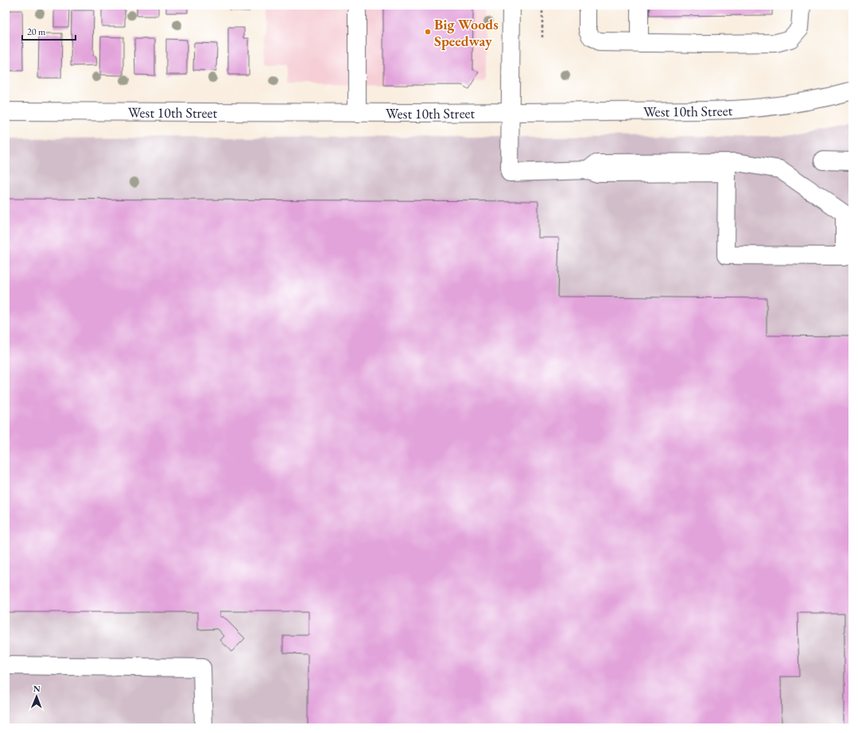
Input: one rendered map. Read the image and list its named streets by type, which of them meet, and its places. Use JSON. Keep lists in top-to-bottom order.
{
  "streets": {
    "main road": ["West 10th Street"]
  },
  "places": ["Big Woods Speedway"],
  "scale_bar": "20 m",
  "north": "top"
}
